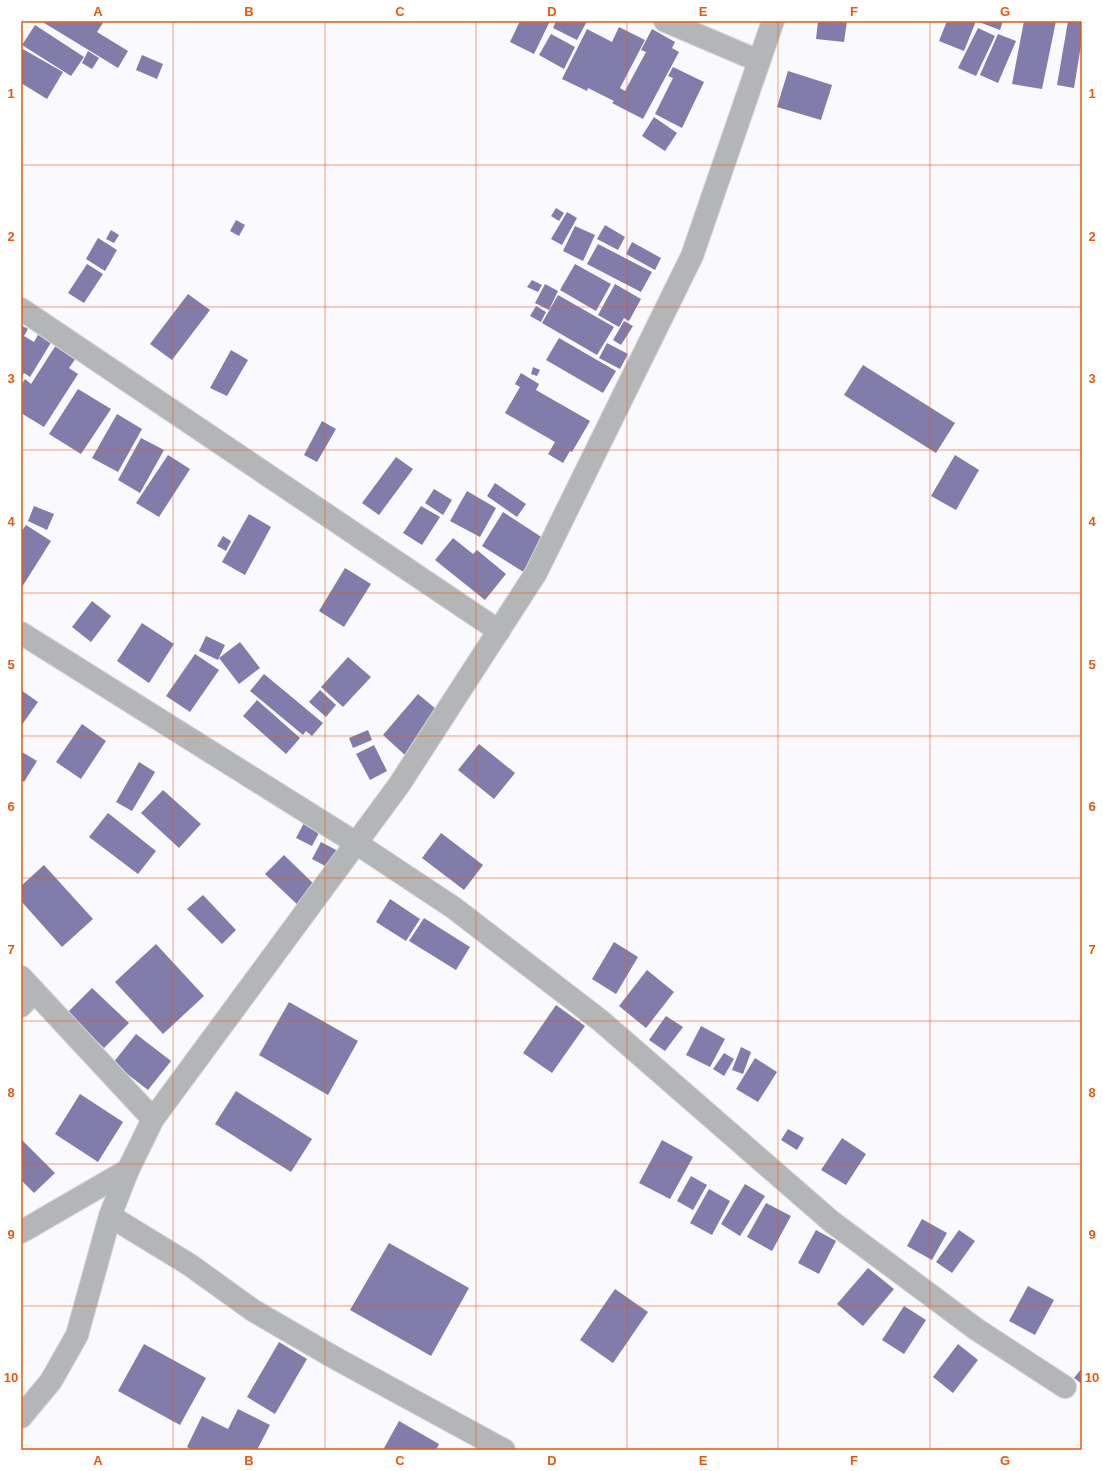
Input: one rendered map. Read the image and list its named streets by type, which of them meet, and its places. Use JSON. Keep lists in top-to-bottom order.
{
  "grid": {
    "columns": [
      "A",
      "B",
      "C",
      "D",
      "E",
      "F",
      "G"
    ],
    "rows": [
      "1",
      "2",
      "3",
      "4",
      "5",
      "6",
      "7",
      "8",
      "9",
      "10"
    ]
  }
}
